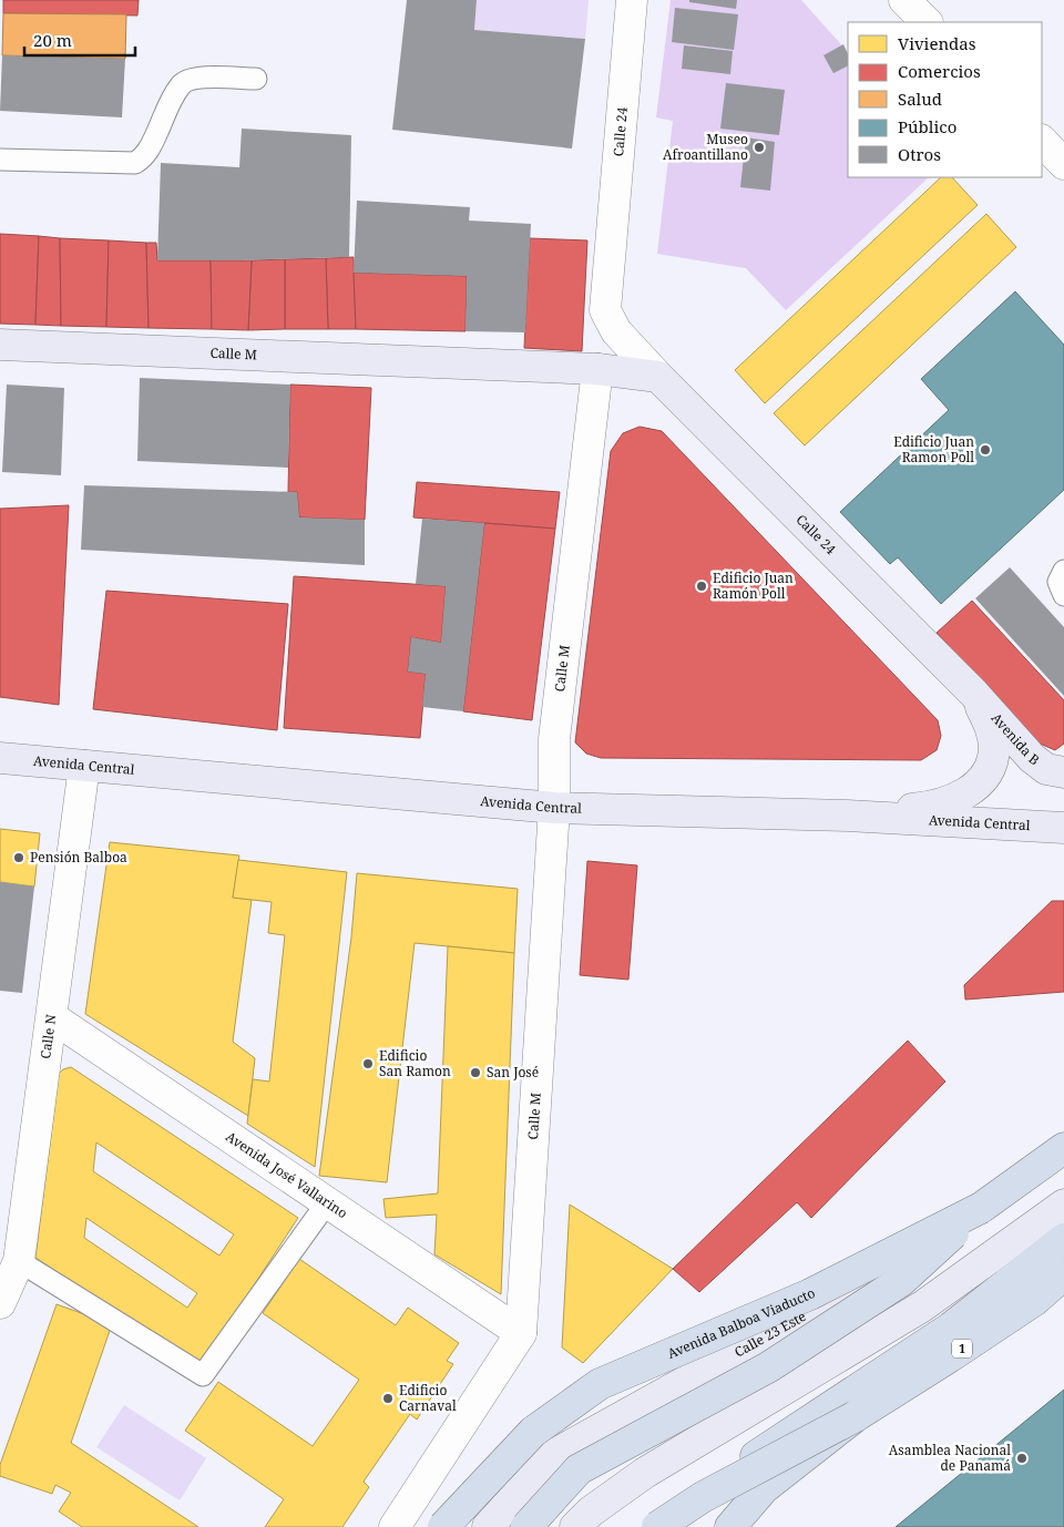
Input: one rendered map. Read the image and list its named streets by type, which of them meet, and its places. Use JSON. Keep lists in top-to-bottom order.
{
  "streets": {
    "highway": ["Avenida Balboa Viaducto", "1"],
    "main road": [
      "Calle 24",
      "Calle M",
      "Avenida B",
      "Avenida Central",
      "Calle 23 Este"
    ],
    "street": ["Calle N", "Avenida José Vallarino"]
  },
  "crossings": [
    ["Calle 24", "Avenida B"],
    ["Calle M", "Avenida Central"],
    ["Calle M", "Avenida José Vallarino"],
    ["Avenida Central", "Calle N"],
    ["Calle N", "Avenida José Vallarino"],
    ["Avenida Balboa Viaducto", "Calle 23 Este"]
  ],
  "places": [
    "Museo Afroantillano",
    "Edificio Juan Ramon Poll",
    "Edificio Juan Ramón Poll",
    "Pensión Balboa",
    "Edificio San Ramon",
    "San José",
    "Edificio Carnaval",
    "Asamblea Nacional de Panamá"
  ],
  "legend": [
    "Viviendas",
    "Comercios",
    "Salud",
    "Público",
    "Otros"
  ],
  "scale_bar": "20 m"
}
